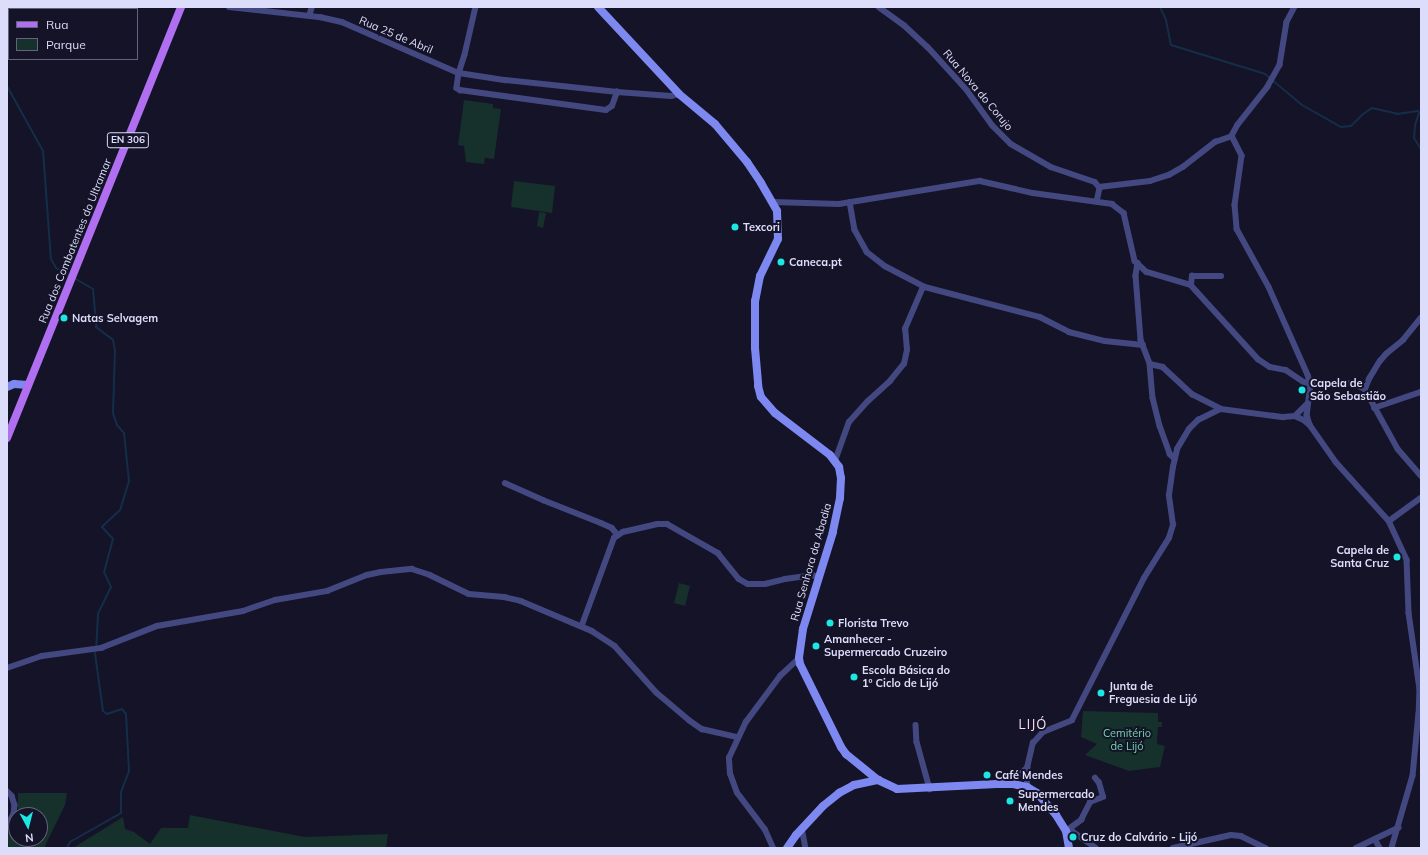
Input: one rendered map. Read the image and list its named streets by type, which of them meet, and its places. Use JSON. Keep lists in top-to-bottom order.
{
  "streets": {
    "main road": ["EN 306", "Rua dos Combatentes do Ultramar", "Rua Senhora da Abadia"],
    "street": ["Rua 25 de Abril", "Rua Nova do Corujo"]
  },
  "districts": ["LIJÓ"],
  "parks": ["Cemitério de Lijó"],
  "places": [
    "Texcori",
    "Caneca.pt",
    "Natas Selvagem",
    "Capela de São Sebastião",
    "Capela de Santa Cruz",
    "Florista Trevo",
    "Amanhecer - Supermercado Cruzeiro",
    "Escola Básica do 1º Ciclo de Lijó",
    "Junta de Freguesia de Lijó",
    "Café Mendes",
    "Supermercado Mendes",
    "Cruz do Calvário - Lijó"
  ],
  "legend": ["Rua", "Parque"],
  "north": "bottom"
}
